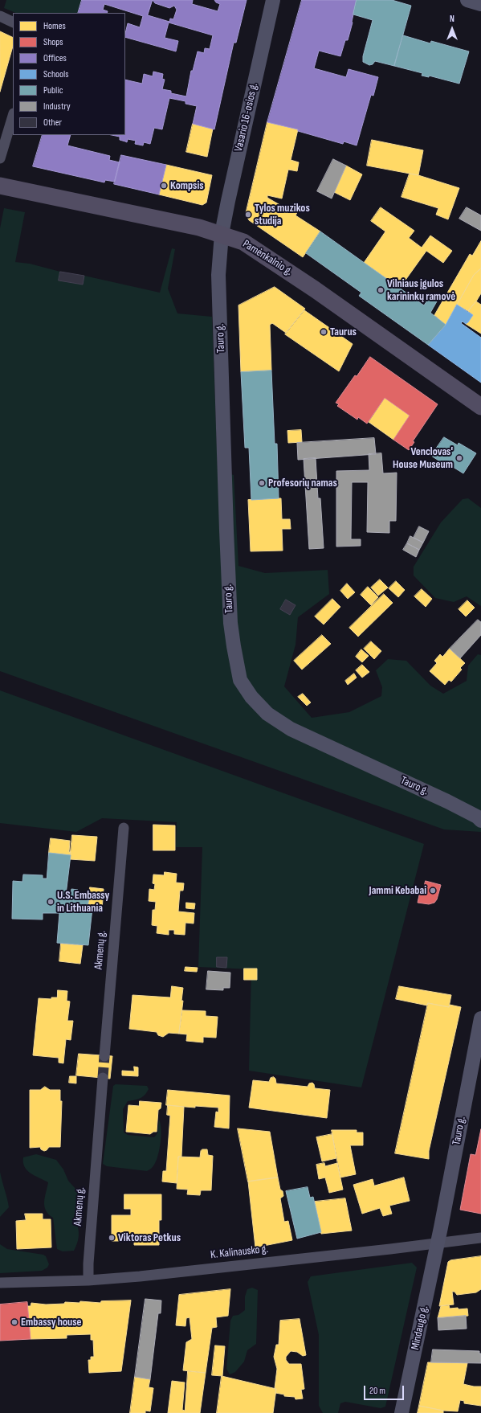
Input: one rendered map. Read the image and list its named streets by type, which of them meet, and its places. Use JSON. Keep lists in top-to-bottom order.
{
  "streets": {
    "main road": [
      "Vasario 16-osios g.",
      "Pamėnkalnio g.",
      "Tauro g.",
      "Mindaugo g."
    ],
    "street": ["Akmenų g.", "K. Kalinausko g."]
  },
  "crossings": [
    ["Vasario 16-osios g.", "Pamėnkalnio g."],
    ["Vasario 16-osios g.", "Tauro g."],
    ["Pamėnkalnio g.", "Tauro g."],
    ["Tauro g.", "K. Kalinausko g."],
    ["Tauro g.", "Mindaugo g."],
    ["Akmenų g.", "K. Kalinausko g."],
    ["K. Kalinausko g.", "Mindaugo g."]
  ],
  "places": [
    "Kompsis",
    "Tylos muzikos studija",
    "Vilniaus įgulos karininkų ramovė",
    "Taurus",
    "Venclovas' House Museum",
    "Profesorių namas",
    "Jammi Kebabai",
    "U.S. Embassy in Lithuania",
    "Viktoras Petkus",
    "Embassy house"
  ],
  "legend": [
    "Homes",
    "Shops",
    "Offices",
    "Schools",
    "Public",
    "Industry",
    "Other"
  ],
  "scale_bar": "20 m",
  "north": "top"
}
